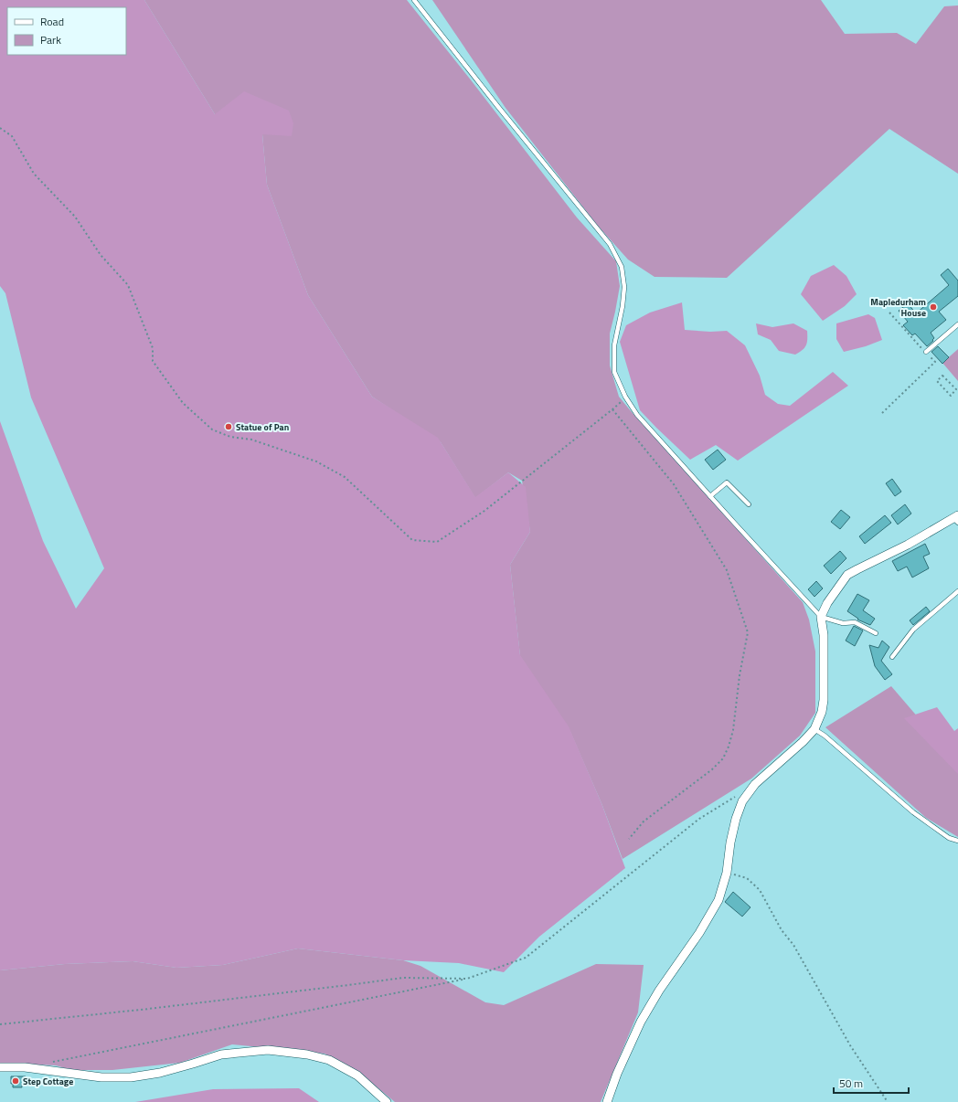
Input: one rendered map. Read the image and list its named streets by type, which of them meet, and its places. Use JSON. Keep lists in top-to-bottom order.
{
  "places": ["Mapledurham House", "Statue of Pan", "Step Cottage"],
  "legend": ["Road", "Park"],
  "scale_bar": "50 m"
}
